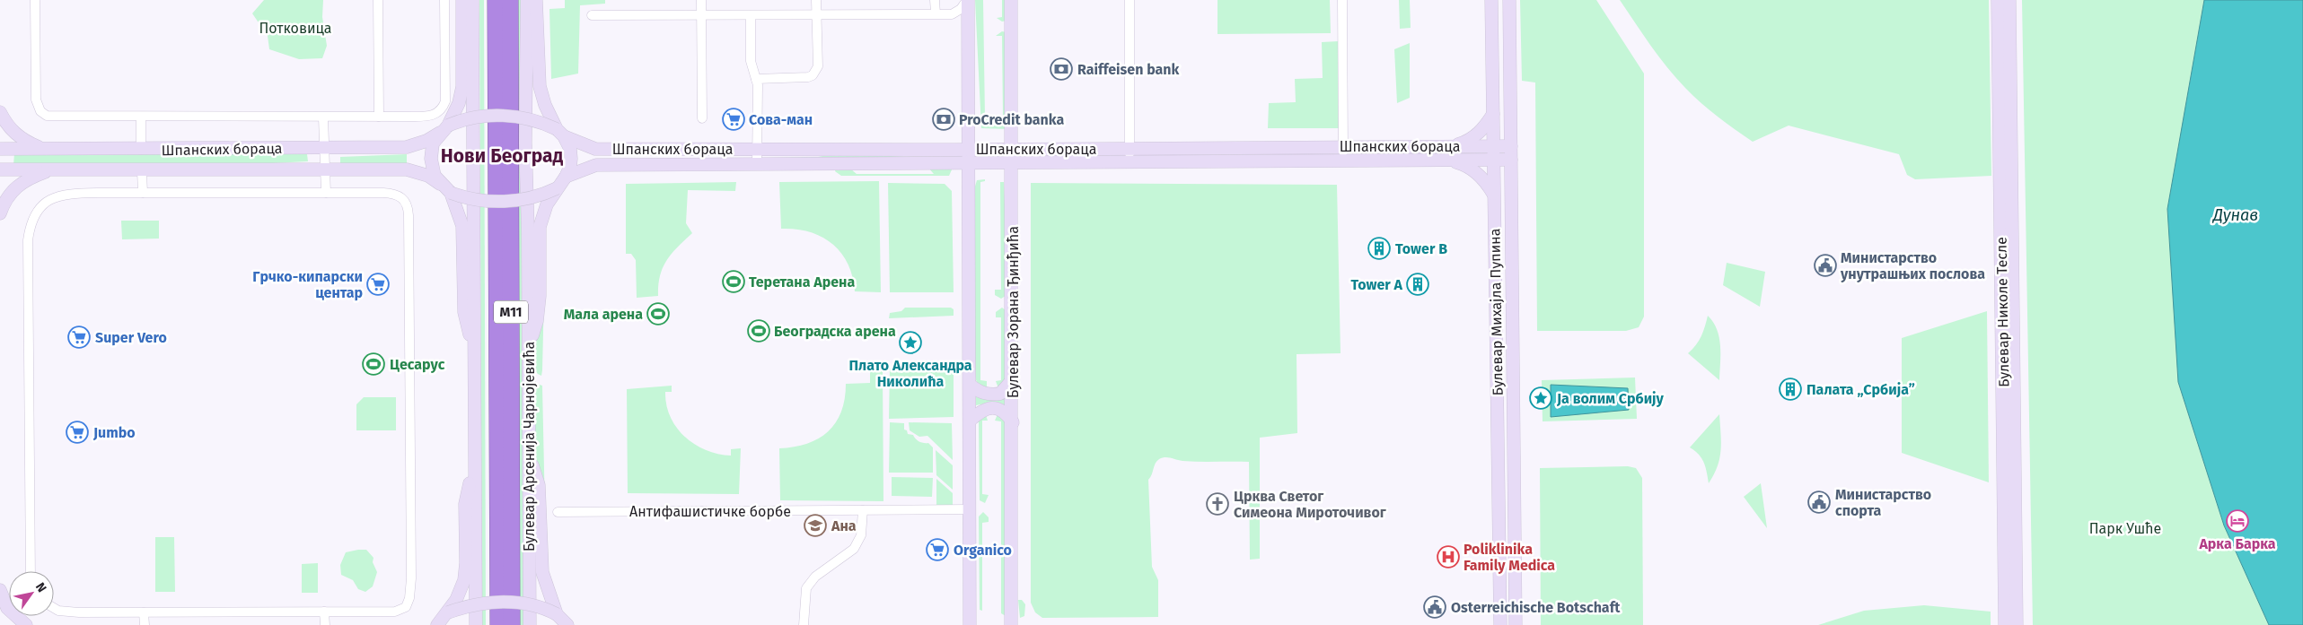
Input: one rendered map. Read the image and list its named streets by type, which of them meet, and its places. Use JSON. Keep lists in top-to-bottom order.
{
  "streets": {
    "highway": ["M11", "Булевар Арсенија Чарнојевића"],
    "street": [
      "Шпанских бораца",
      "Булевар Зорана Ђинђића",
      "Булевар Михајла Пупина",
      "Булевар Николе Тесле",
      "Антифашистичке борбе"
    ]
  },
  "crossings": [
    ["Шпанских бораца", "Булевар Зорана Ђинђића"],
    ["Шпанских бораца", "Булевар Михајла Пупина"]
  ],
  "districts": ["Нови Београд"],
  "water": ["Дунав"],
  "parks": ["Потковица", "Парк Ушће"],
  "places": {
    "bank": ["Raiffeisen bank", "ProCredit banka"],
    "supermarket": [
      "Сова-ман",
      "Грчко-кипарски центар",
      "Super Vero",
      "Jumbo",
      "Organico"
    ],
    "building": ["Tower B", "Tower A", "Палата „Србија”"],
    "public building": ["Министарство унутрашњих послова", "Министарство спорта", "Osterreichische Botschaft"],
    "sports": [
      "Теретана Арена",
      "Мала арена",
      "Београдска арена",
      "Цесарус"
    ],
    "place": ["Плато Александра Николића", "Ја волим Србију"],
    "church": ["Црква Светог Симеона Мироточивог"],
    "hotel": ["Арка Барка"],
    "school or university": ["Ана"],
    "hospital": ["Poliklinika Family Medica"]
  },
  "north": "top right"
}
